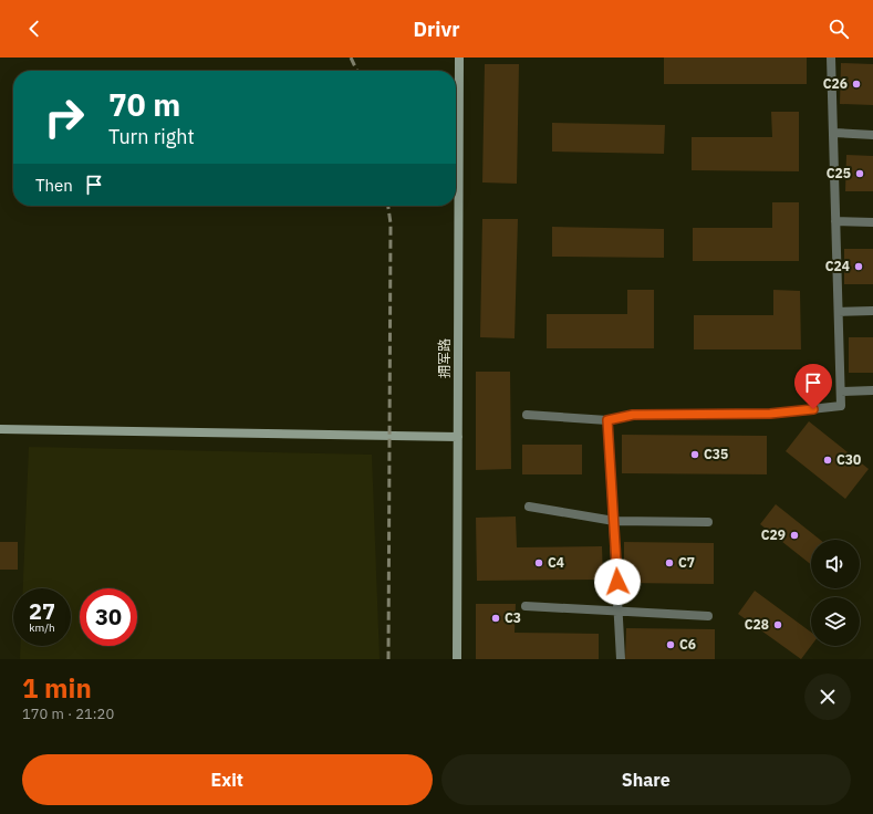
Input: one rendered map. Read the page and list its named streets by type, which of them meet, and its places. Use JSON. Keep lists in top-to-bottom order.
{
  "streets": {
    "main road": ["拥军路"]
  },
  "places": [
    "C26",
    "C25",
    "C24",
    "C35",
    "C30",
    "C29",
    "C4",
    "C7",
    "C3",
    "C28",
    "C6"
  ],
  "page": {
    "header": "Drivr",
    "turn": ["70 m", "Turn right"],
    "then": "Then",
    "speed": "27 km/h",
    "limit": "30",
    "heading": ["1 min", "170 m · 21:20"],
    "buttons": ["Exit", "Share"]
  }
}
